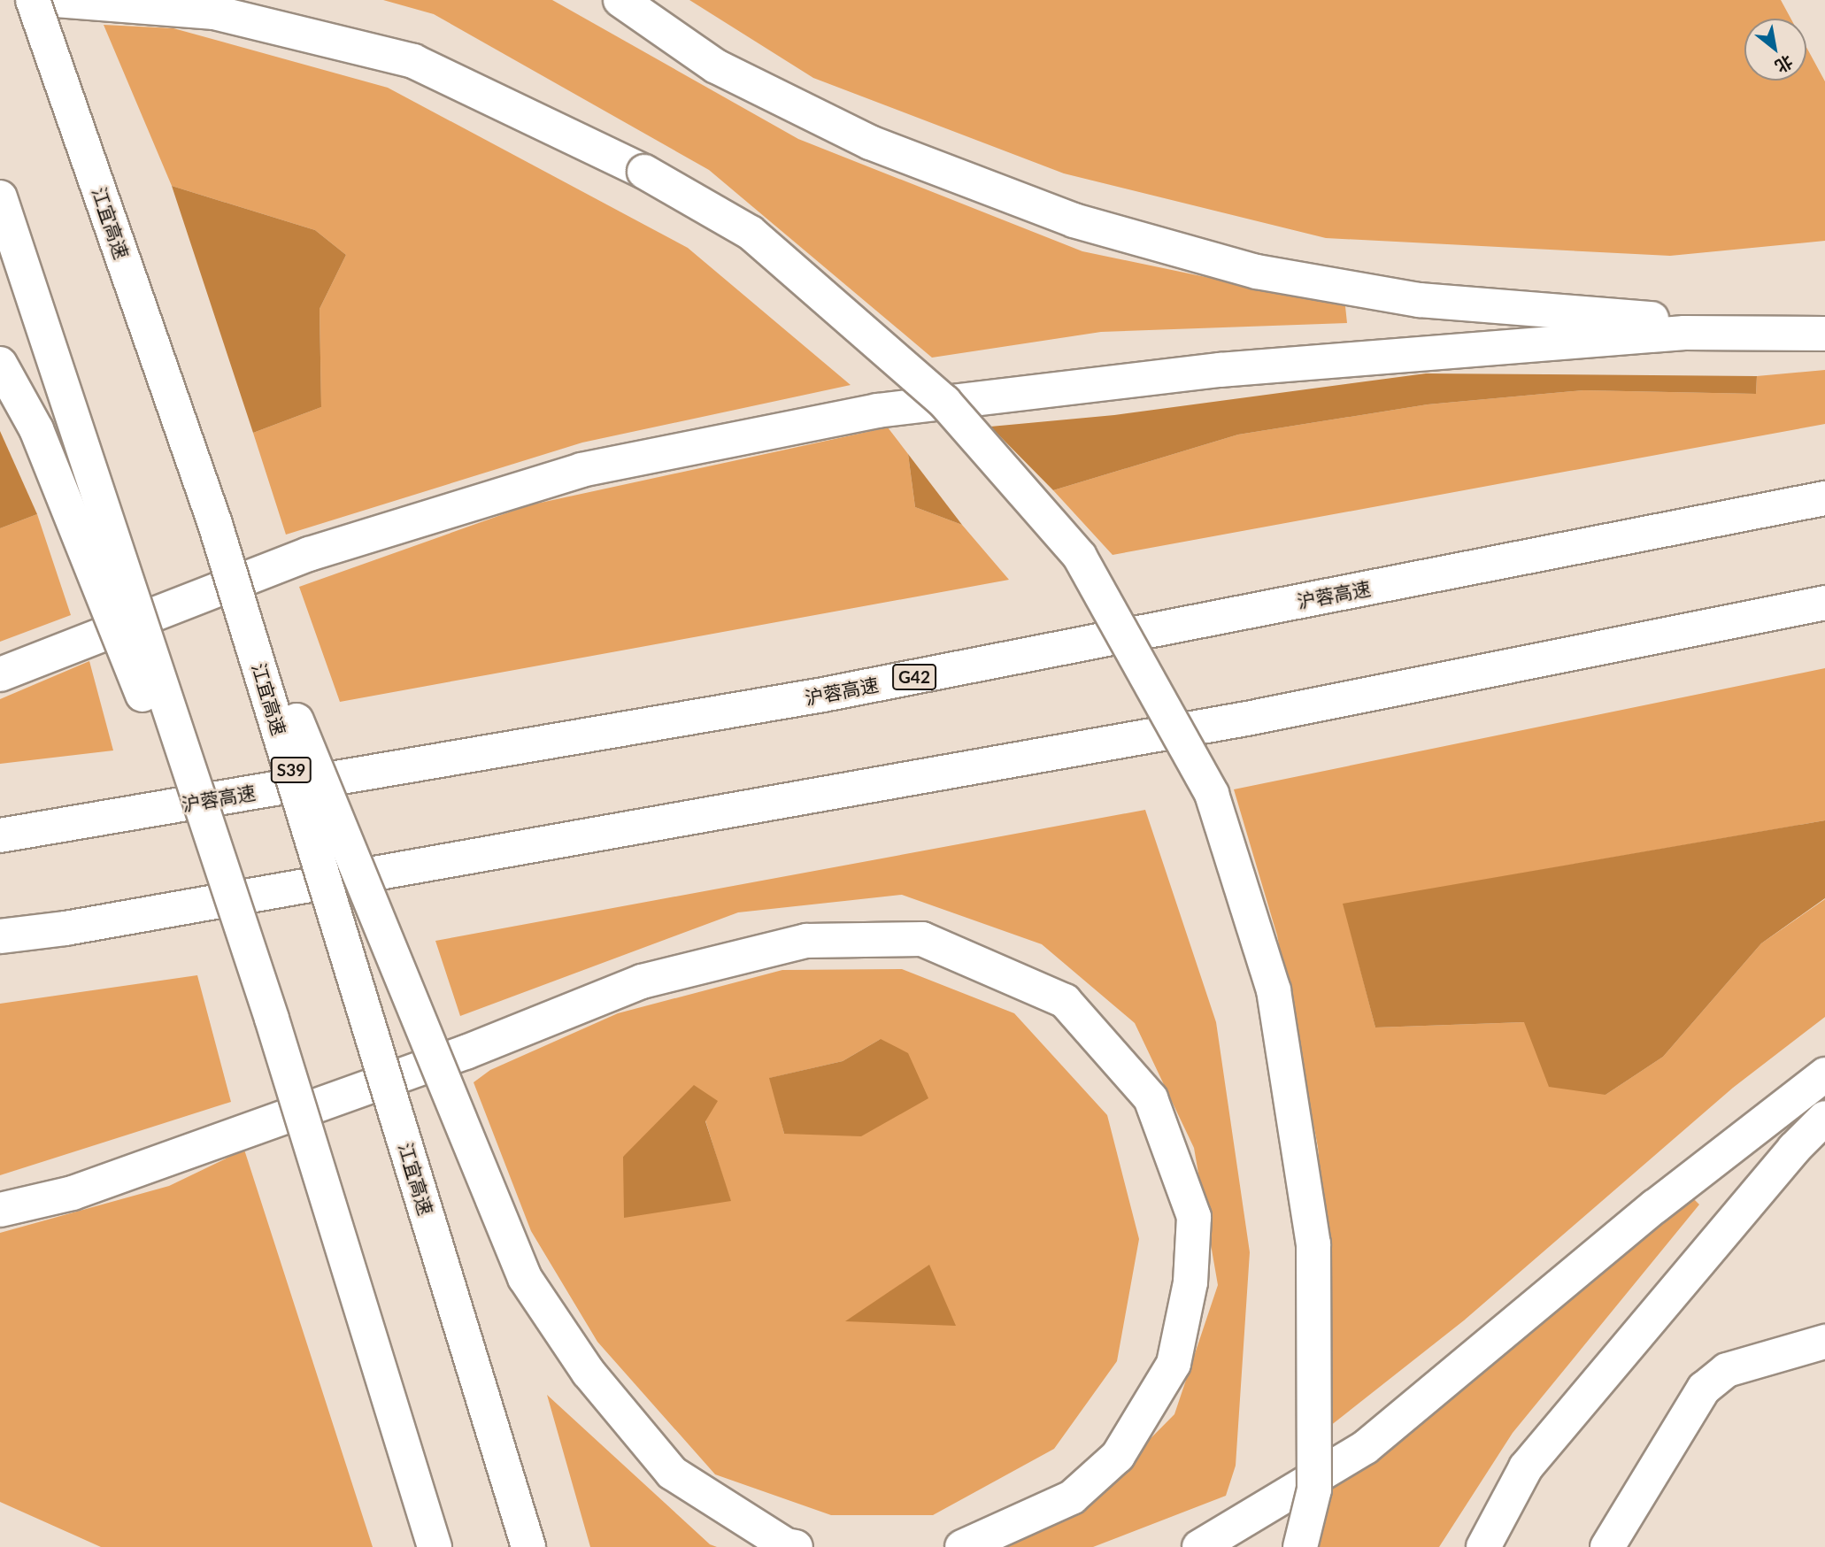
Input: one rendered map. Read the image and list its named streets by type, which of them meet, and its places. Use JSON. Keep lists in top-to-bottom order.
{
  "streets": {
    "main road": [
      "江宜高速",
      "沪蓉高速",
      "G42",
      "S39"
    ]
  },
  "north": "bottom right"
}
